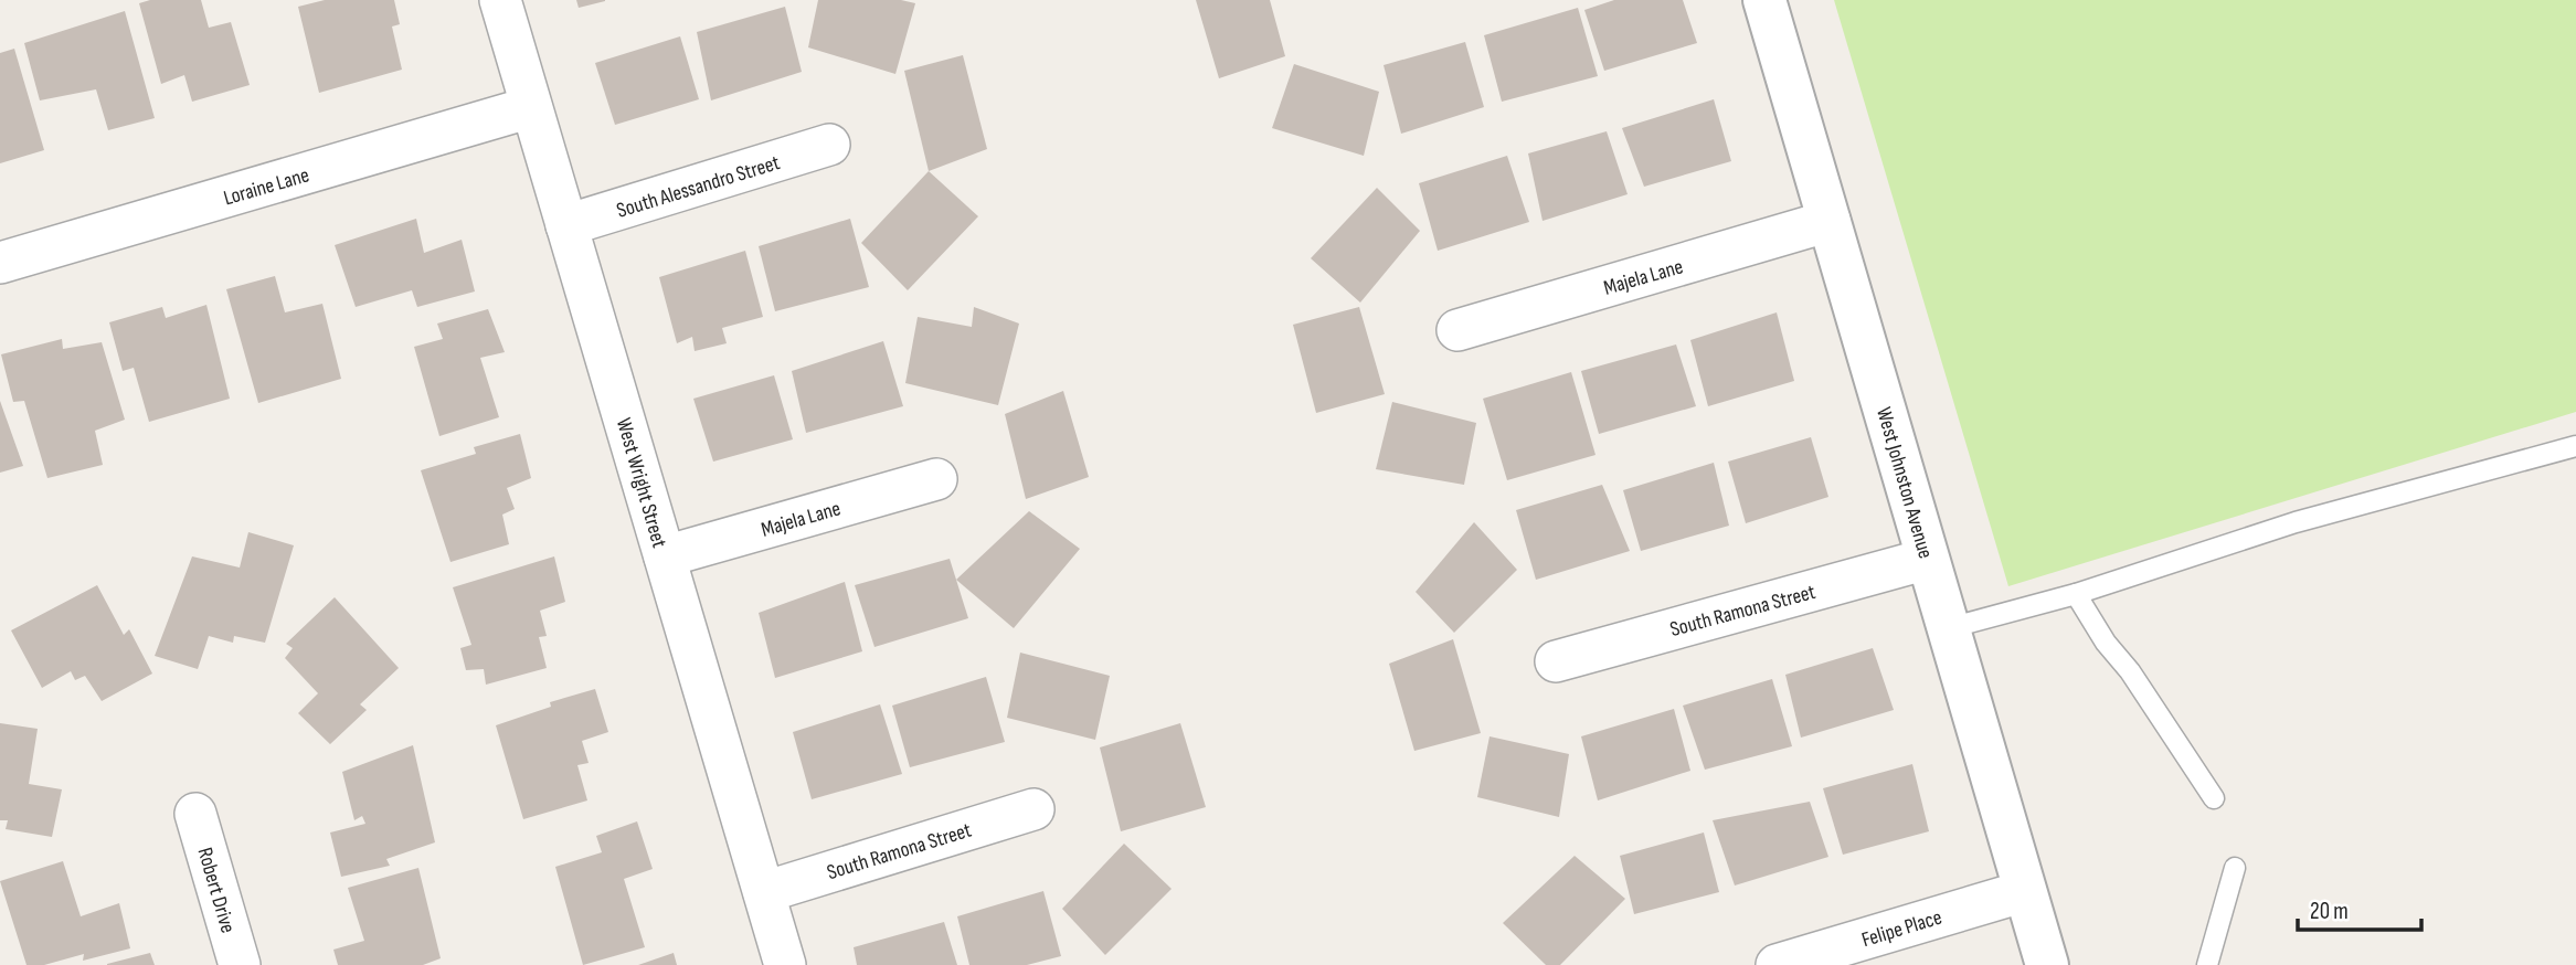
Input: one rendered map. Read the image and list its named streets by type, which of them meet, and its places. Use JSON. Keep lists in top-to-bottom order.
{
  "streets": {
    "street": [
      "Loraine Lane",
      "South Alessandro Street",
      "Majela Lane",
      "West Wright Street",
      "West Johnston Avenue",
      "South Ramona Street",
      "Robert Drive",
      "Felipe Place"
    ]
  },
  "crossings": [
    ["Loraine Lane", "West Wright Street"],
    ["South Alessandro Street", "West Wright Street"],
    ["Majela Lane", "West Wright Street"],
    ["Majela Lane", "West Johnston Avenue"],
    ["West Wright Street", "South Ramona Street"],
    ["West Johnston Avenue", "South Ramona Street"],
    ["West Johnston Avenue", "Felipe Place"]
  ],
  "scale_bar": "20 m"
}
